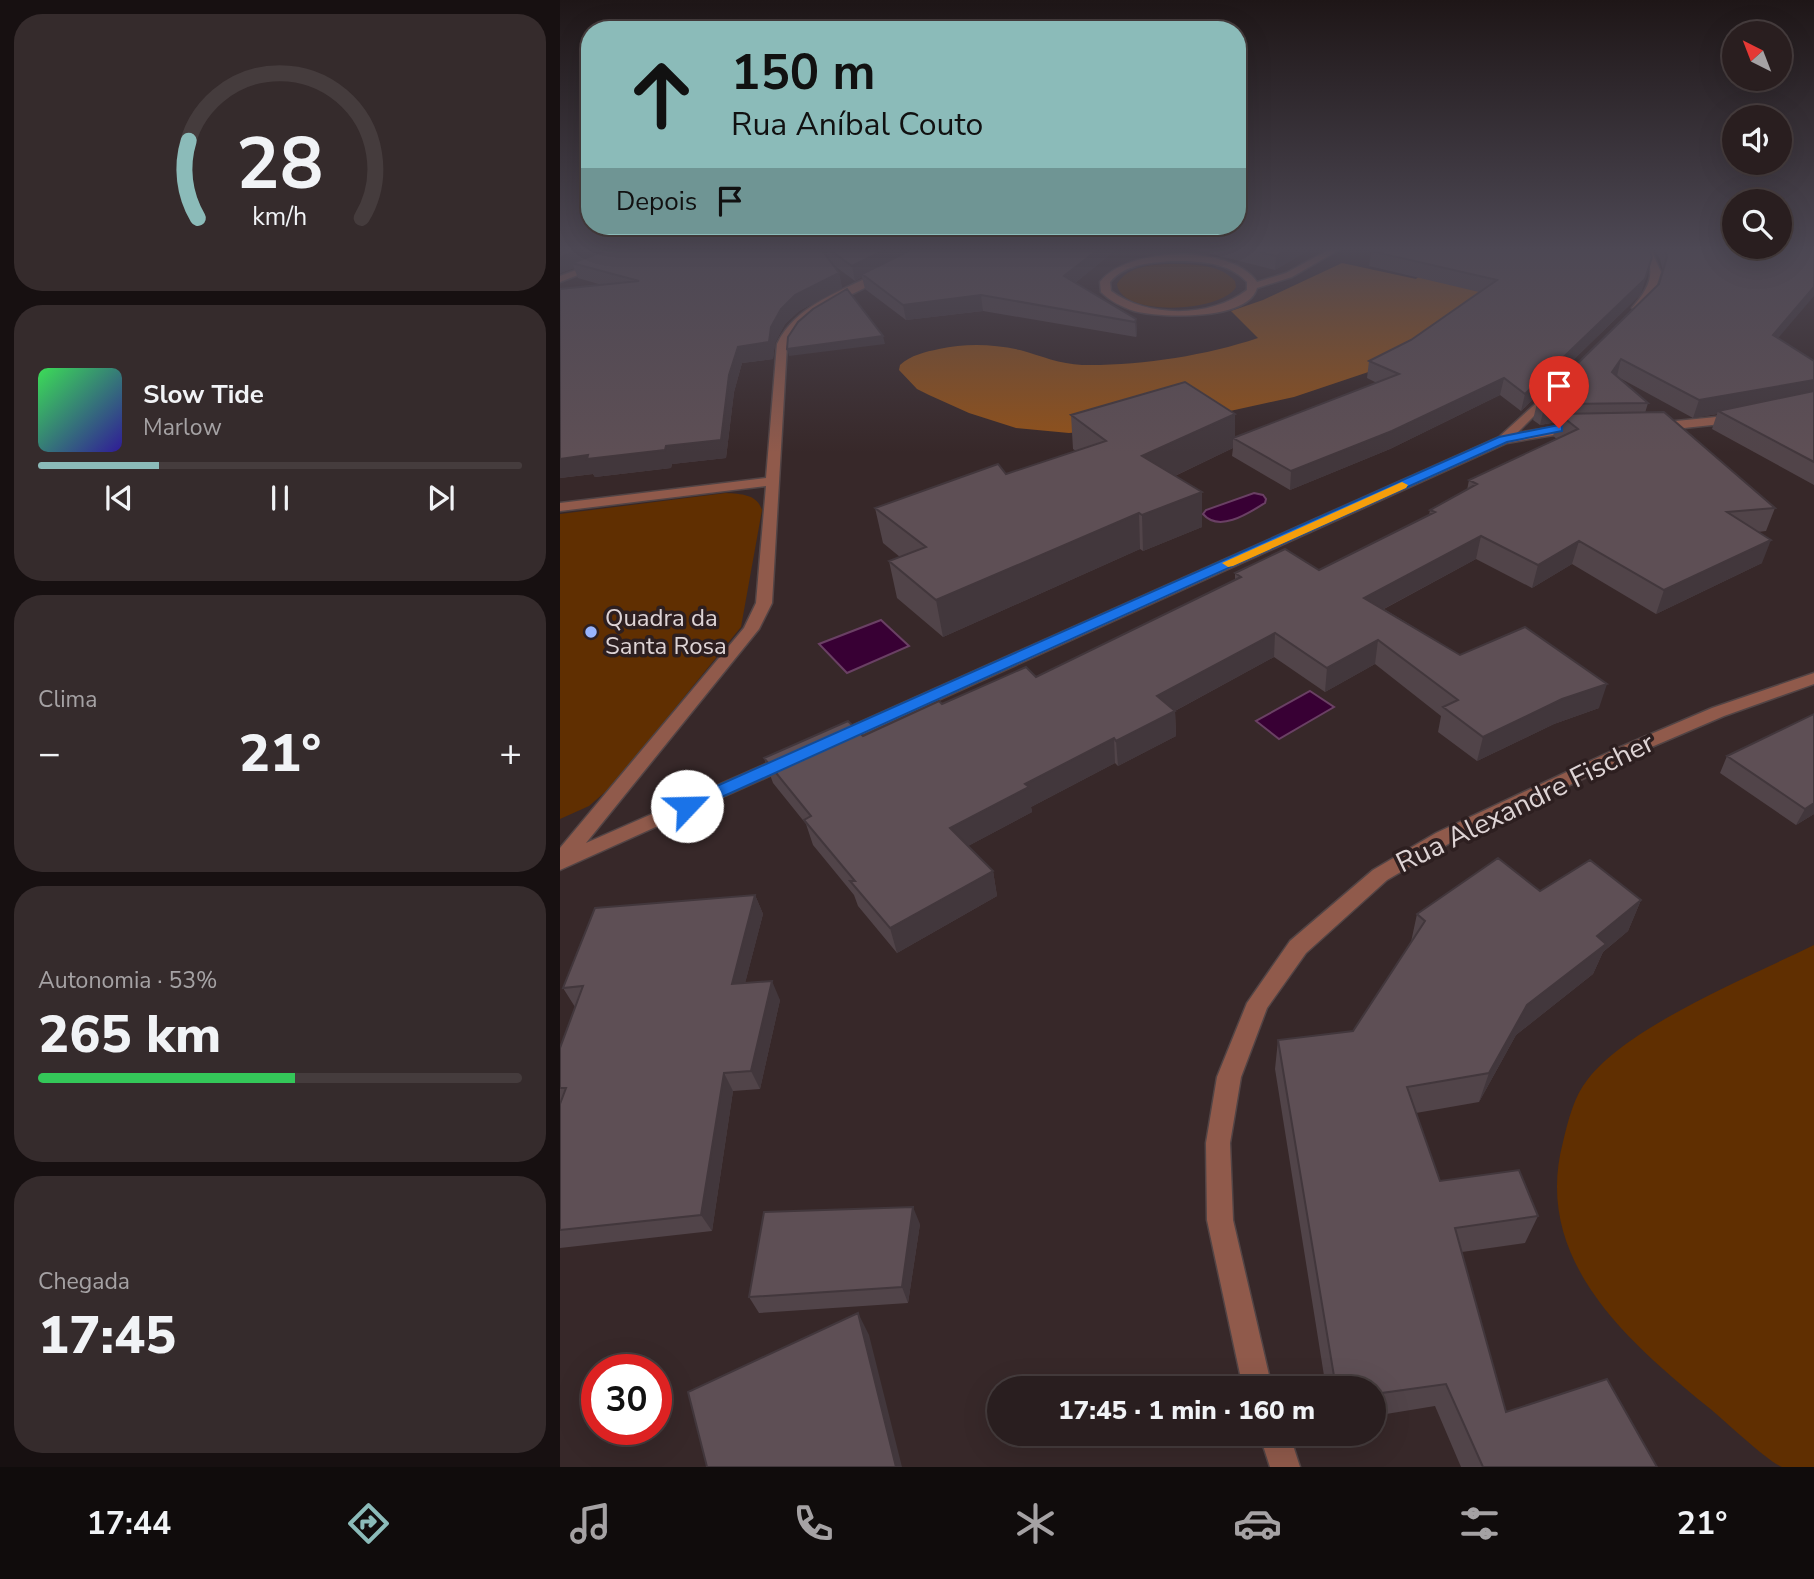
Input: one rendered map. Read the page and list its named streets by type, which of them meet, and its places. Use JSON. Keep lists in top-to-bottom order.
{
  "streets": {
    "street": ["Rua Alexandre Fischer"]
  },
  "places": ["Quadra da Santa Rosa"],
  "north": "top left",
  "page": {
    "turn": ["150 m", "Rua Aníbal Couto"],
    "then": "Depois",
    "song": ["Slow Tide", "Marlow"],
    "tile": [
      "Clima",
      ["Autonomia · 53%", "265 km"],
      ["Chegada", "17:45"]
    ],
    "heat": ["−", "21°", "+"],
    "limit": "30",
    "trip": "17:45 · 1 min · 160 m",
    "tabs": ["17:44", "21°"],
    "gauge": ["28", "km/h"]
  }
}
